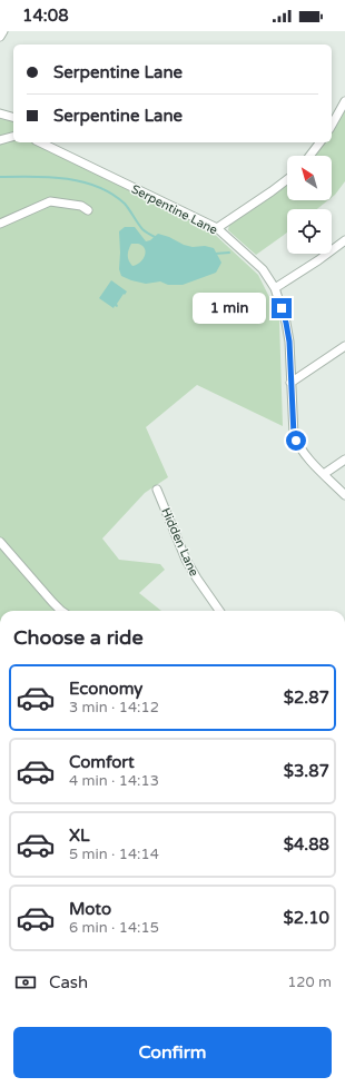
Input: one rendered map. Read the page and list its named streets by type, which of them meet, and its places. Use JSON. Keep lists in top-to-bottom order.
{
  "streets": {
    "street": ["Serpentine Lane", "Hidden Lane"]
  },
  "north": "top left",
  "page": {
    "status": "14:08",
    "banner": ["Serpentine Lane", "Serpentine Lane"],
    "bubble": "1 min",
    "heading": "Choose a ride",
    "list": [
      {
        "name": "Economy",
        "note": "3 min · 14:12",
        "value": "$2.87"
      },
      {
        "name": "Comfort",
        "note": "4 min · 14:13",
        "value": "$3.87"
      },
      {
        "name": "XL",
        "note": "5 min · 14:14",
        "value": "$4.88"
      },
      {
        "name": "Moto",
        "note": "6 min · 14:15",
        "value": "$2.10"
      }
    ],
    "pay": ["Cash", "120 m"],
    "buttons": "Confirm"
  }
}
